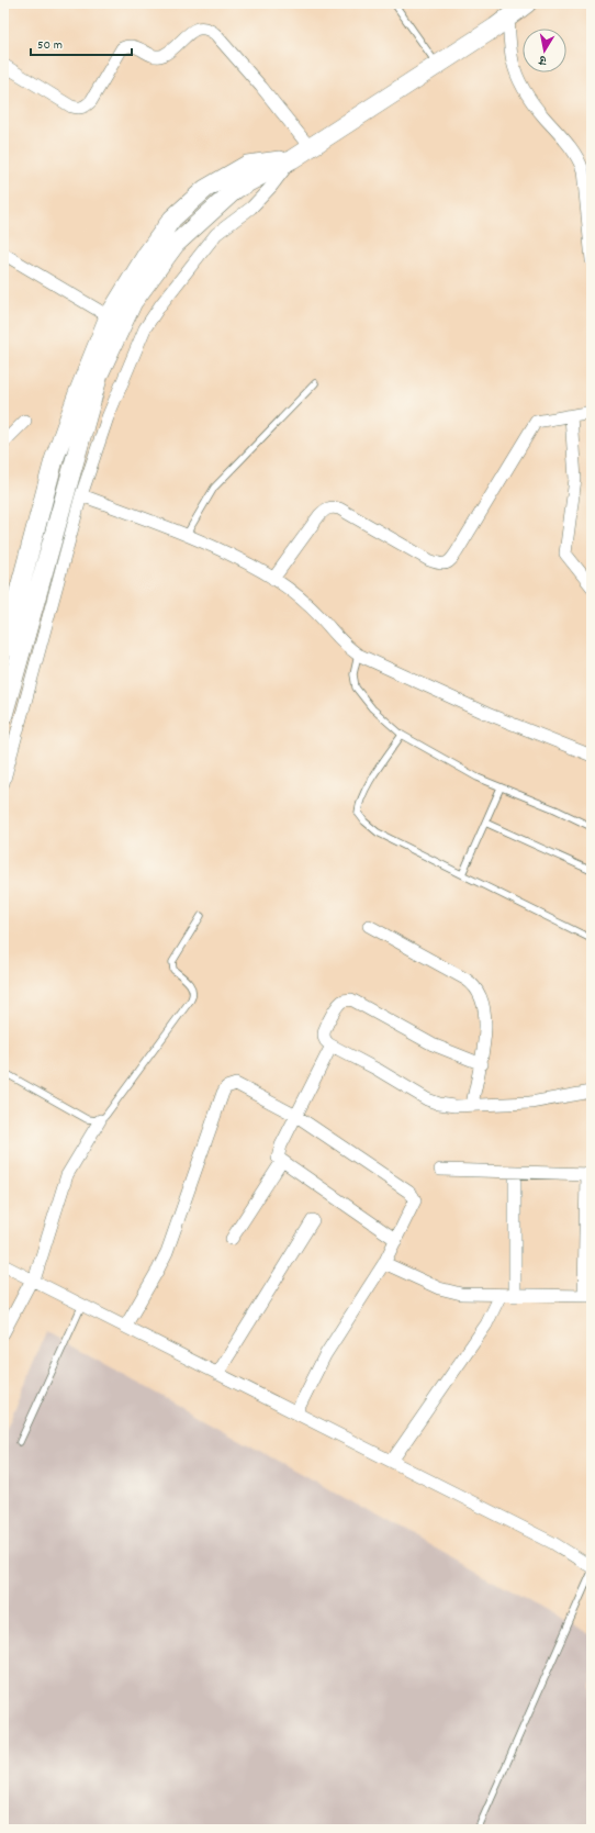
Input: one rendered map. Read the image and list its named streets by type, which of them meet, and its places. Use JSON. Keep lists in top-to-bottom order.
{
  "scale_bar": "50 m",
  "north": "bottom"
}
